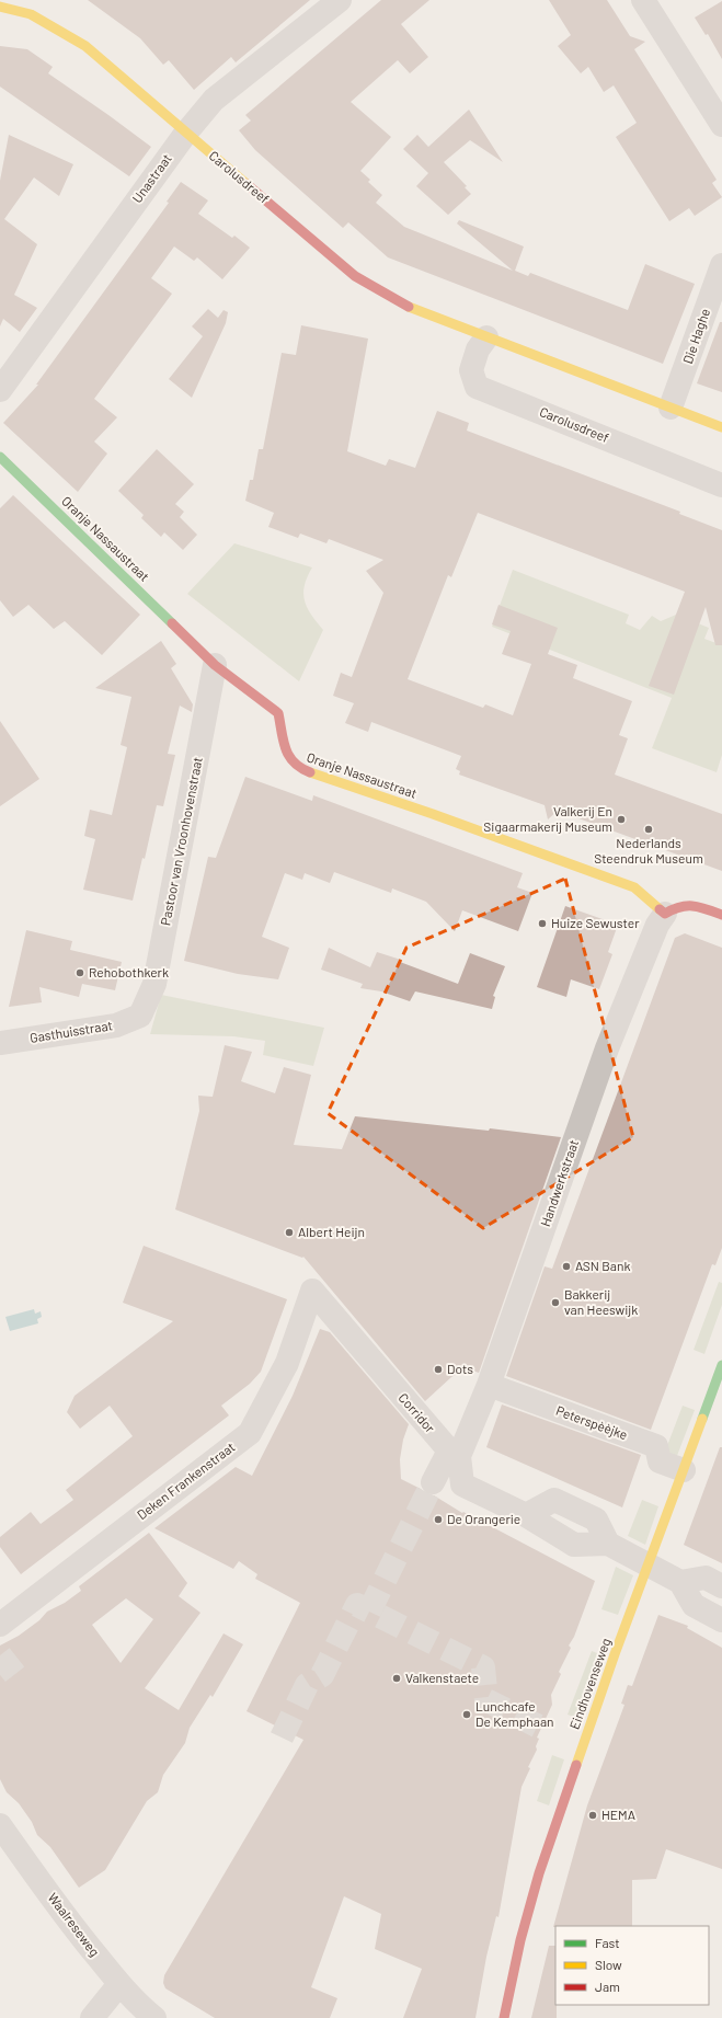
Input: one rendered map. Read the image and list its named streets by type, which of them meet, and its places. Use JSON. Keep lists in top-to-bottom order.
{
  "streets": {
    "street": [
      "Carolusdreef",
      "Unastraat",
      "Die Haghe",
      "Oranje Nassaustraat",
      "Pastoor van Vroonhovenstraat",
      "Gasthuisstraat",
      "Handwerkstraat",
      "Corridor",
      "Peterspèèjke",
      "Deken Frankenstraat",
      "Eindhovenseweg",
      "Waalreseweg"
    ]
  },
  "crossings": [
    ["Carolusdreef", "Unastraat"],
    ["Carolusdreef", "Die Haghe"],
    ["Oranje Nassaustraat", "Pastoor van Vroonhovenstraat"],
    ["Oranje Nassaustraat", "Handwerkstraat"],
    ["Pastoor van Vroonhovenstraat", "Gasthuisstraat"],
    ["Handwerkstraat", "Corridor"],
    ["Handwerkstraat", "Peterspèèjke"],
    ["Corridor", "Deken Frankenstraat"],
    ["Peterspèèjke", "Eindhovenseweg"]
  ],
  "places": [
    "Valkerij En Sigaarmakerij Museum",
    "Nederlands Steendruk Museum",
    "Huize Sewuster",
    "Rehobothkerk",
    "Albert Heijn",
    "ASN Bank",
    "Bakkerij van Heeswijk",
    "Dots",
    "De Orangerie",
    "Valkenstaete",
    "Lunchcafe De Kemphaan",
    "HEMA"
  ],
  "legend": ["Fast", "Slow", "Jam"]
}
